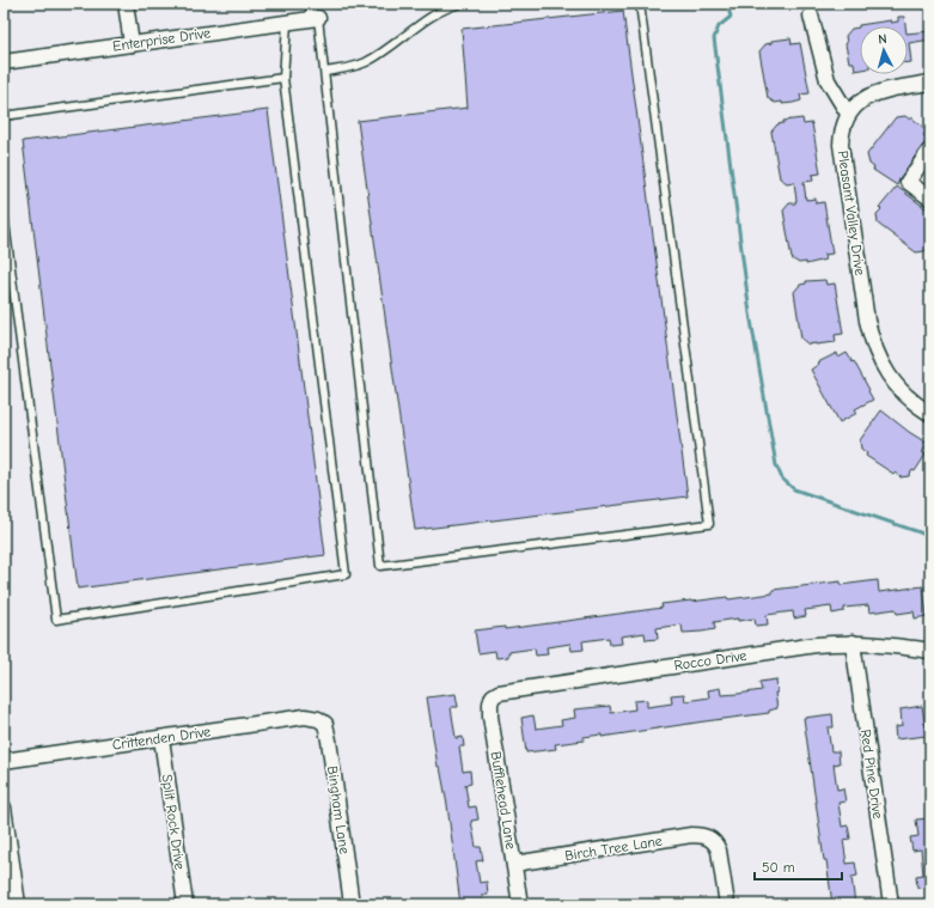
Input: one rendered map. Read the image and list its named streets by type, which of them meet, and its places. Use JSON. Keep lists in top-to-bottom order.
{
  "streets": {
    "street": [
      "Enterprise Drive",
      "Pleasant Valley Drive",
      "Rocco Drive",
      "Crittenden Drive",
      "Red Pine Drive",
      "Bufflehead Lane",
      "Bingham Lane",
      "Split Rock Drive",
      "Birch Tree Lane"
    ]
  },
  "crossings": [
    ["Rocco Drive", "Red Pine Drive"],
    ["Rocco Drive", "Bufflehead Lane"],
    ["Crittenden Drive", "Bingham Lane"],
    ["Crittenden Drive", "Split Rock Drive"],
    ["Bufflehead Lane", "Birch Tree Lane"]
  ],
  "scale_bar": "50 m",
  "north": "top"
}
